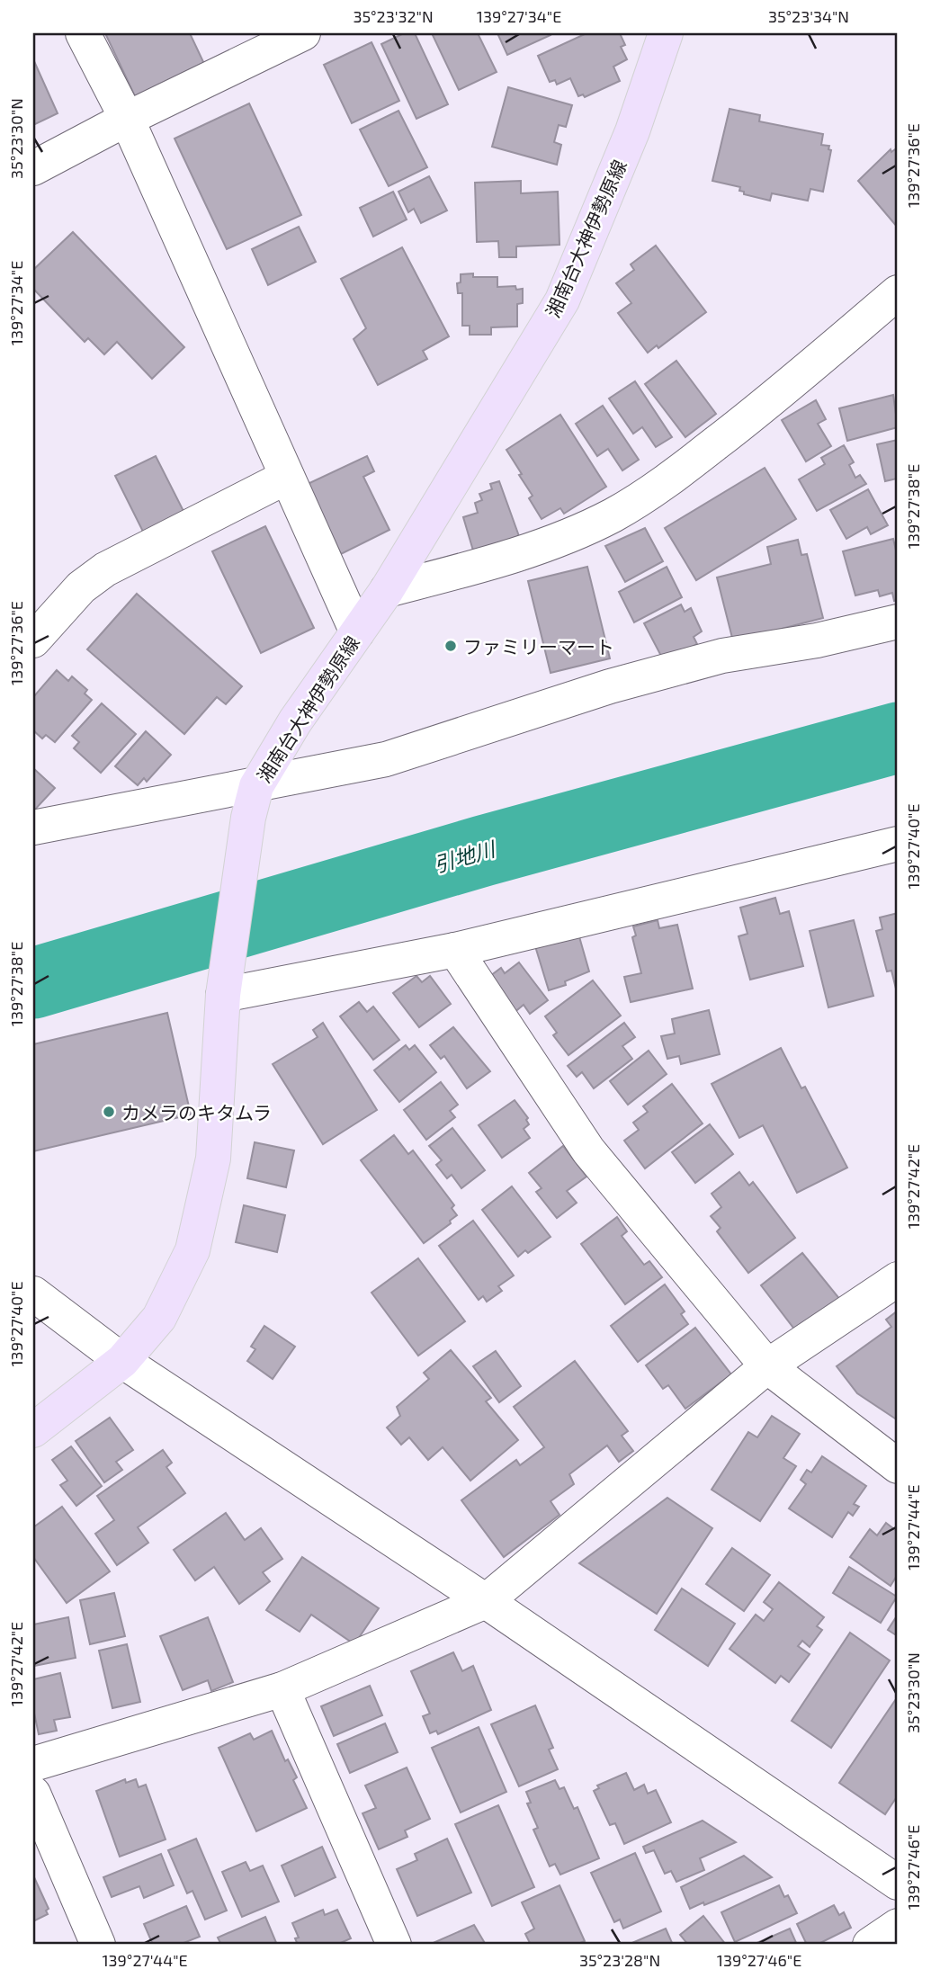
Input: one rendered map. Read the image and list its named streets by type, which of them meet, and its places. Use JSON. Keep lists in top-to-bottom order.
{
  "streets": {
    "main road": ["湘南台大神伊勢原線"]
  },
  "water": ["引地川"],
  "places": ["ファミリーマート", "カメラのキタムラ"],
  "coordinates": [
    "35°23'32\"N",
    "139°27'34\"E",
    "35°23'34\"N",
    "35°23'30\"N",
    "139°27'36\"E",
    "139°27'38\"E",
    "139°27'40\"E",
    "139°27'42\"E",
    "139°27'44\"E",
    "139°27'46\"E",
    "35°23'28\"N"
  ]
}
